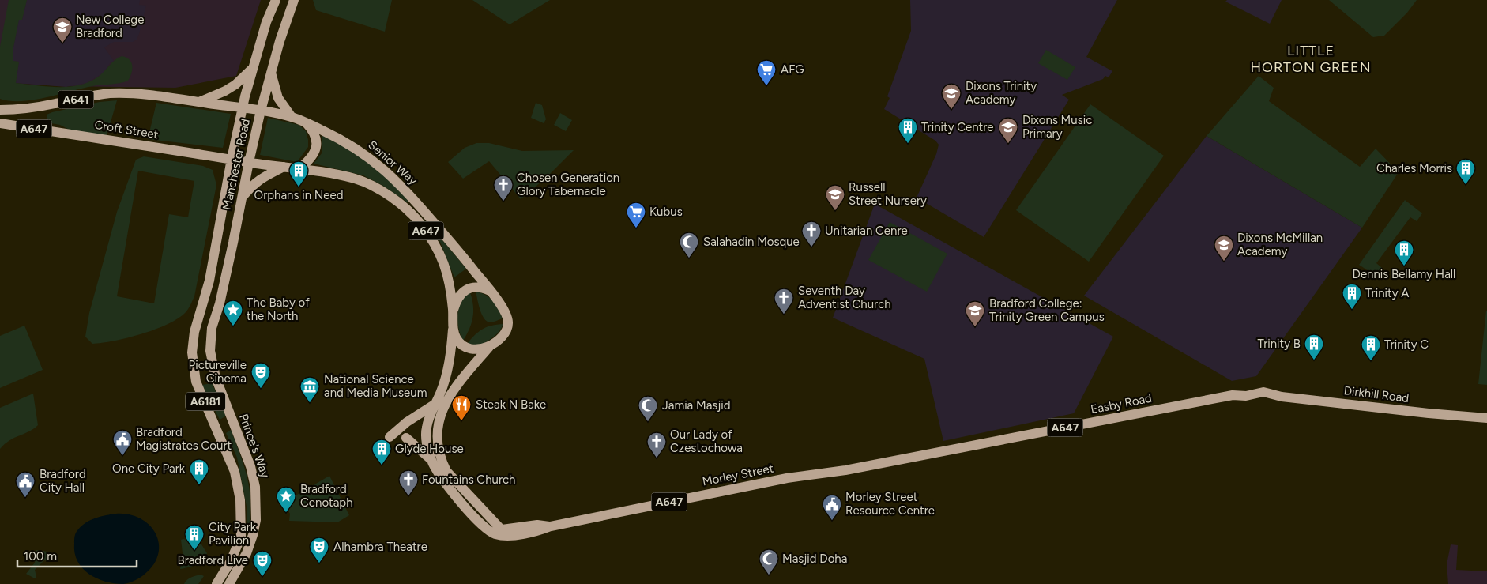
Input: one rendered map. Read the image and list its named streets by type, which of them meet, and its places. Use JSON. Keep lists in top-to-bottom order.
{
  "streets": {
    "main road": [
      "A641",
      "A647",
      "Croft Street",
      "Senior Way",
      "Manchester Road",
      "Dirkhill Road",
      "A6181",
      "Easby Road",
      "Prince's Way",
      "Morley Street"
    ]
  },
  "crossings": [
    ["A641", "Senior Way"],
    ["A641", "Manchester Road"],
    ["A647", "Croft Street"],
    ["A647", "Senior Way"],
    ["A647", "Manchester Road"],
    ["A647", "Morley Street"],
    ["Croft Street", "Manchester Road"],
    ["Senior Way", "Manchester Road"],
    ["Manchester Road", "A6181"],
    ["Manchester Road", "Prince's Way"],
    ["Dirkhill Road", "Easby Road"],
    ["Easby Road", "Morley Street"]
  ],
  "districts": ["LITTLE HORTON GREEN"],
  "places": {
    "school or university": [
      "New College Bradford",
      "Dixons Trinity Academy",
      "Dixons Music Primary",
      "Russell Street Nursery",
      "Dixons McMillan Academy",
      "Bradford College: Trinity Green Campus"
    ],
    "supermarket": ["AFG", "Kubus"],
    "building": [
      "Trinity Centre",
      "Charles Morris",
      "Orphans in Need",
      "Dennis Bellamy Hall",
      "Trinity A",
      "Trinity B",
      "Trinity C",
      "Glyde House",
      "One City Park",
      "City Park Pavilion"
    ],
    "church": [
      "Chosen Generation Glory Tabernacle",
      "Unitarian Cenre",
      "Seventh Day Adventist Church",
      "Our Lady of Czestochowa",
      "Fountains Church"
    ],
    "mosque": ["Salahadin Mosque", "Jamia Masjid", "Masjid Doha"],
    "place": ["The Baby of the North", "Bradford Cenotaph"],
    "theatre": ["Pictureville Cinema", "Alhambra Theatre", "Bradford Live"],
    "museum": ["National Science and Media Museum"],
    "restaurant": ["Steak N Bake"],
    "public building": ["Bradford Magistrates Court", "Bradford City Hall", "Morley Street Resource Centre"]
  },
  "scale_bar": "100 m"
}
